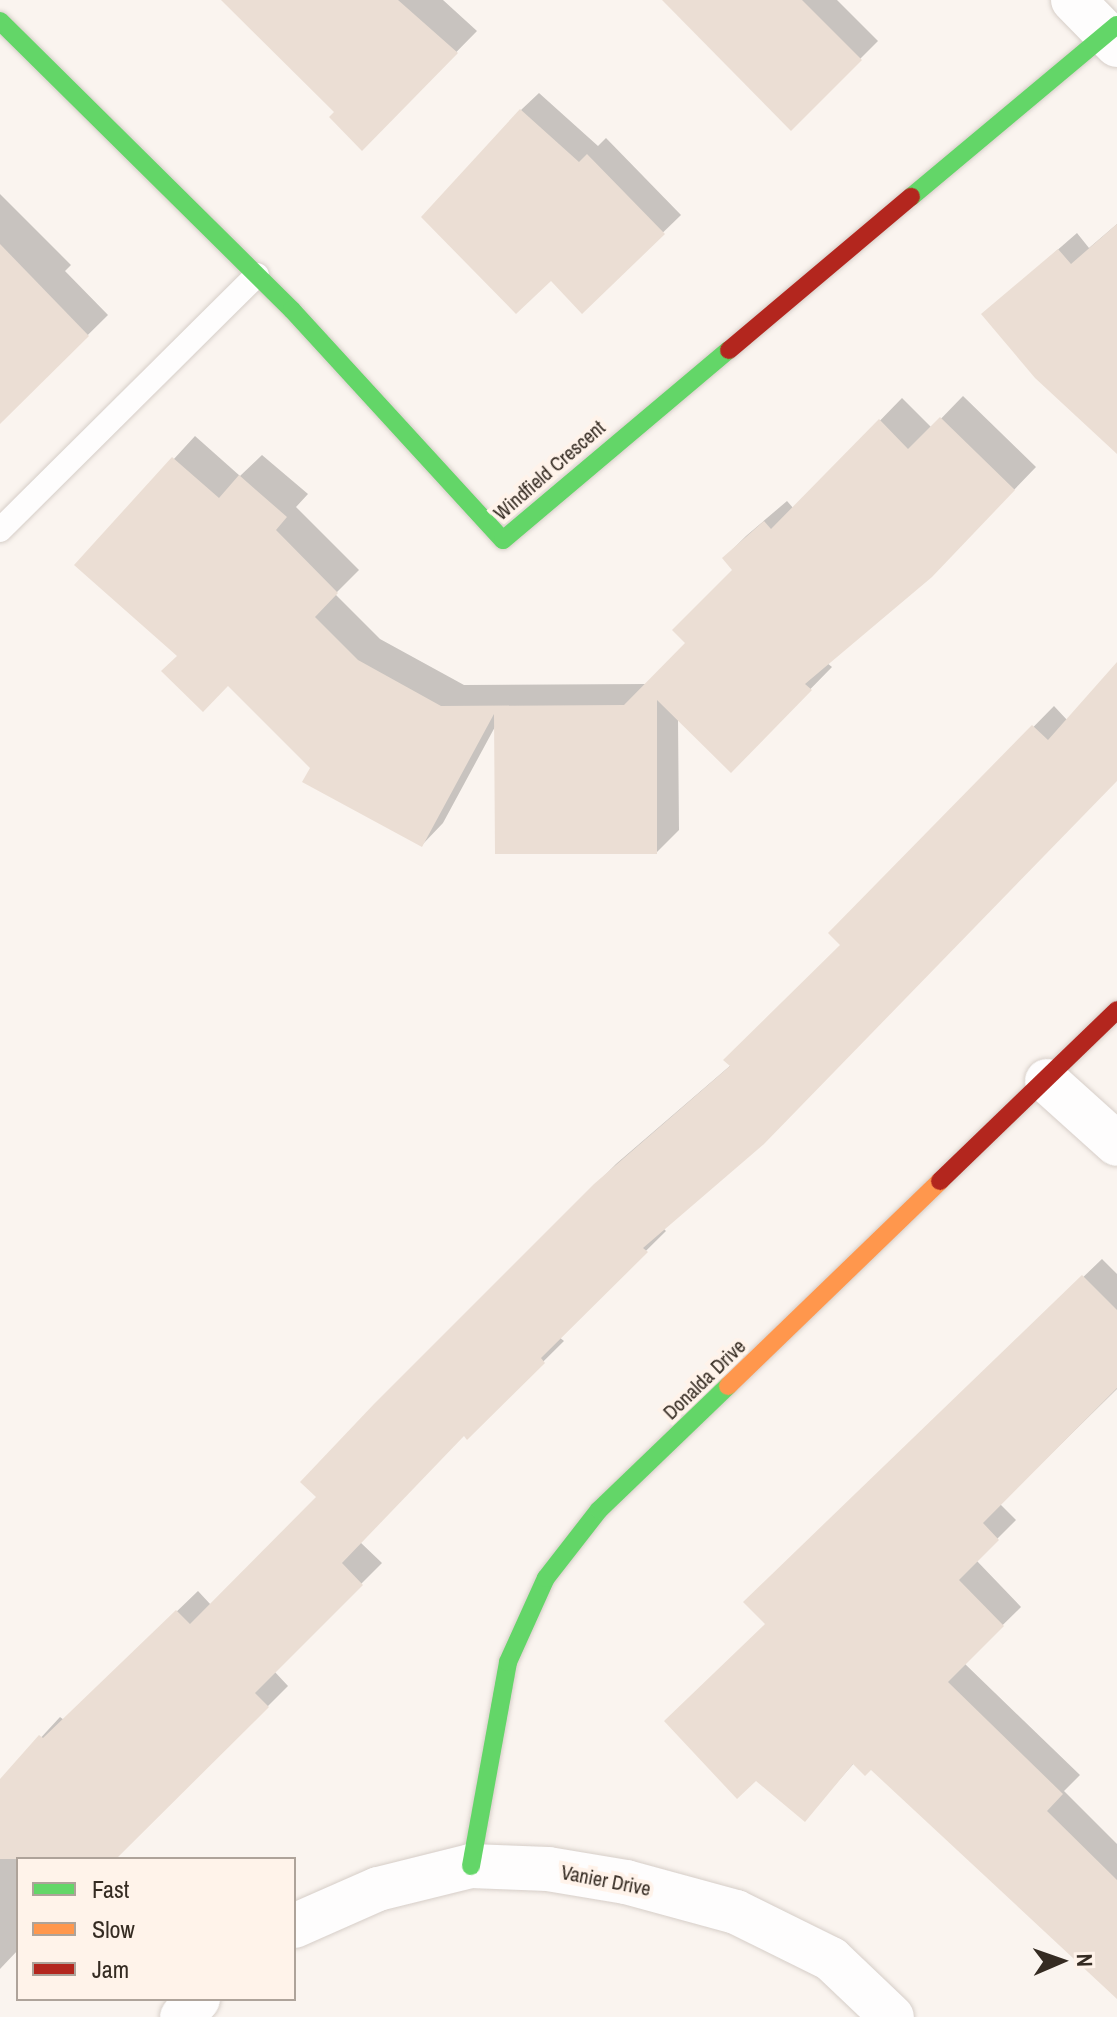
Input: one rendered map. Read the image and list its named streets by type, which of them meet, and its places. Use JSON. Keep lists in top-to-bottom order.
{
  "streets": {
    "street": ["Windfield Crescent", "Donalda Drive", "Vanier Drive"]
  },
  "crossings": [
    ["Donalda Drive", "Vanier Drive"]
  ],
  "legend": ["Fast", "Slow", "Jam"],
  "north": "right"
}
